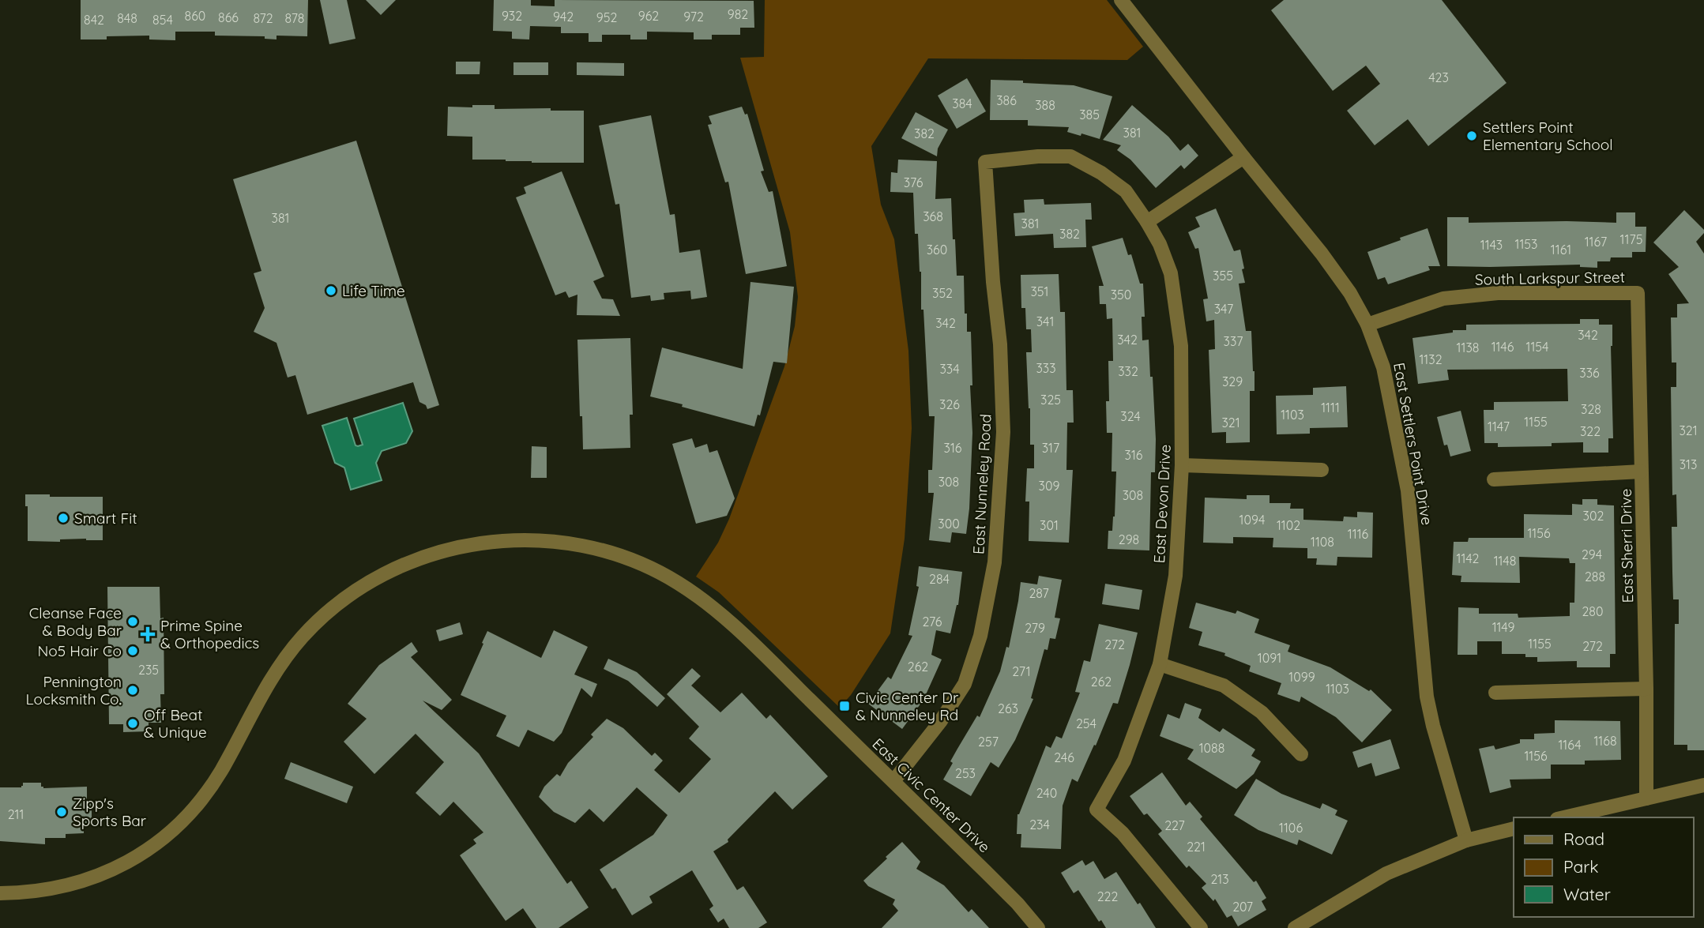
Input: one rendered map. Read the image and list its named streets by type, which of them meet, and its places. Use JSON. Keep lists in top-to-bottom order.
{
  "streets": {
    "street": [
      "South Larkspur Street",
      "East Settlers Point Drive",
      "East Nunneley Road",
      "East Devon Drive",
      "East Sherri Drive",
      "East Civic Center Drive"
    ]
  },
  "crossings": [
    ["South Larkspur Street", "East Settlers Point Drive"],
    ["South Larkspur Street", "East Sherri Drive"],
    ["East Nunneley Road", "East Devon Drive"],
    ["East Nunneley Road", "East Civic Center Drive"]
  ],
  "places": {
    "other": [
      "Settlers Point Elementary School",
      "Life Time",
      "Smart Fit",
      "Cleanse Face & Body Bar",
      "No5 Hair Co",
      "Pennington Locksmith Co.",
      "Off Beat & Unique",
      "Zipp's Sports Bar"
    ],
    "health": ["Prime Spine & Orthopedics"],
    "transit": ["Civic Center Dr & Nunneley Rd"]
  },
  "house_numbers": [
    "982",
    "860",
    "932",
    "962",
    "942",
    "972",
    "866",
    "952",
    "848",
    "872",
    "878",
    "842",
    "854",
    "423",
    "386",
    "384",
    "388",
    "385",
    "381",
    "382",
    "376",
    "368",
    "381",
    "381",
    "382",
    "1175",
    "1167",
    "1153",
    "1143",
    "360",
    "1161",
    "355",
    "351",
    "352",
    "350",
    "347",
    "341",
    "342",
    "342",
    "342",
    "337",
    "1146",
    "1154",
    "1138",
    "1132",
    "333",
    "334",
    "332",
    "336",
    "329",
    "325",
    "326",
    "1111",
    "328",
    "1103",
    "324",
    "1155",
    "321",
    "1147",
    "321",
    "322",
    "316",
    "317",
    "316",
    "313",
    "308",
    "309",
    "308",
    "302",
    "1094",
    "300",
    "301",
    "1102",
    "1156",
    "1116",
    "298",
    "1108",
    "294",
    "1142",
    "1148",
    "288",
    "284",
    "287",
    "280",
    "276",
    "1149",
    "279",
    "1155",
    "272",
    "272",
    "1091",
    "262",
    "235",
    "271",
    "1099",
    "262",
    "1103",
    "263",
    "254",
    "1168",
    "257",
    "1164",
    "1088",
    "1156",
    "246",
    "253",
    "240",
    "211",
    "234",
    "227",
    "1106",
    "221",
    "213",
    "222",
    "207"
  ],
  "legend": ["Road", "Park", "Water"]
}
